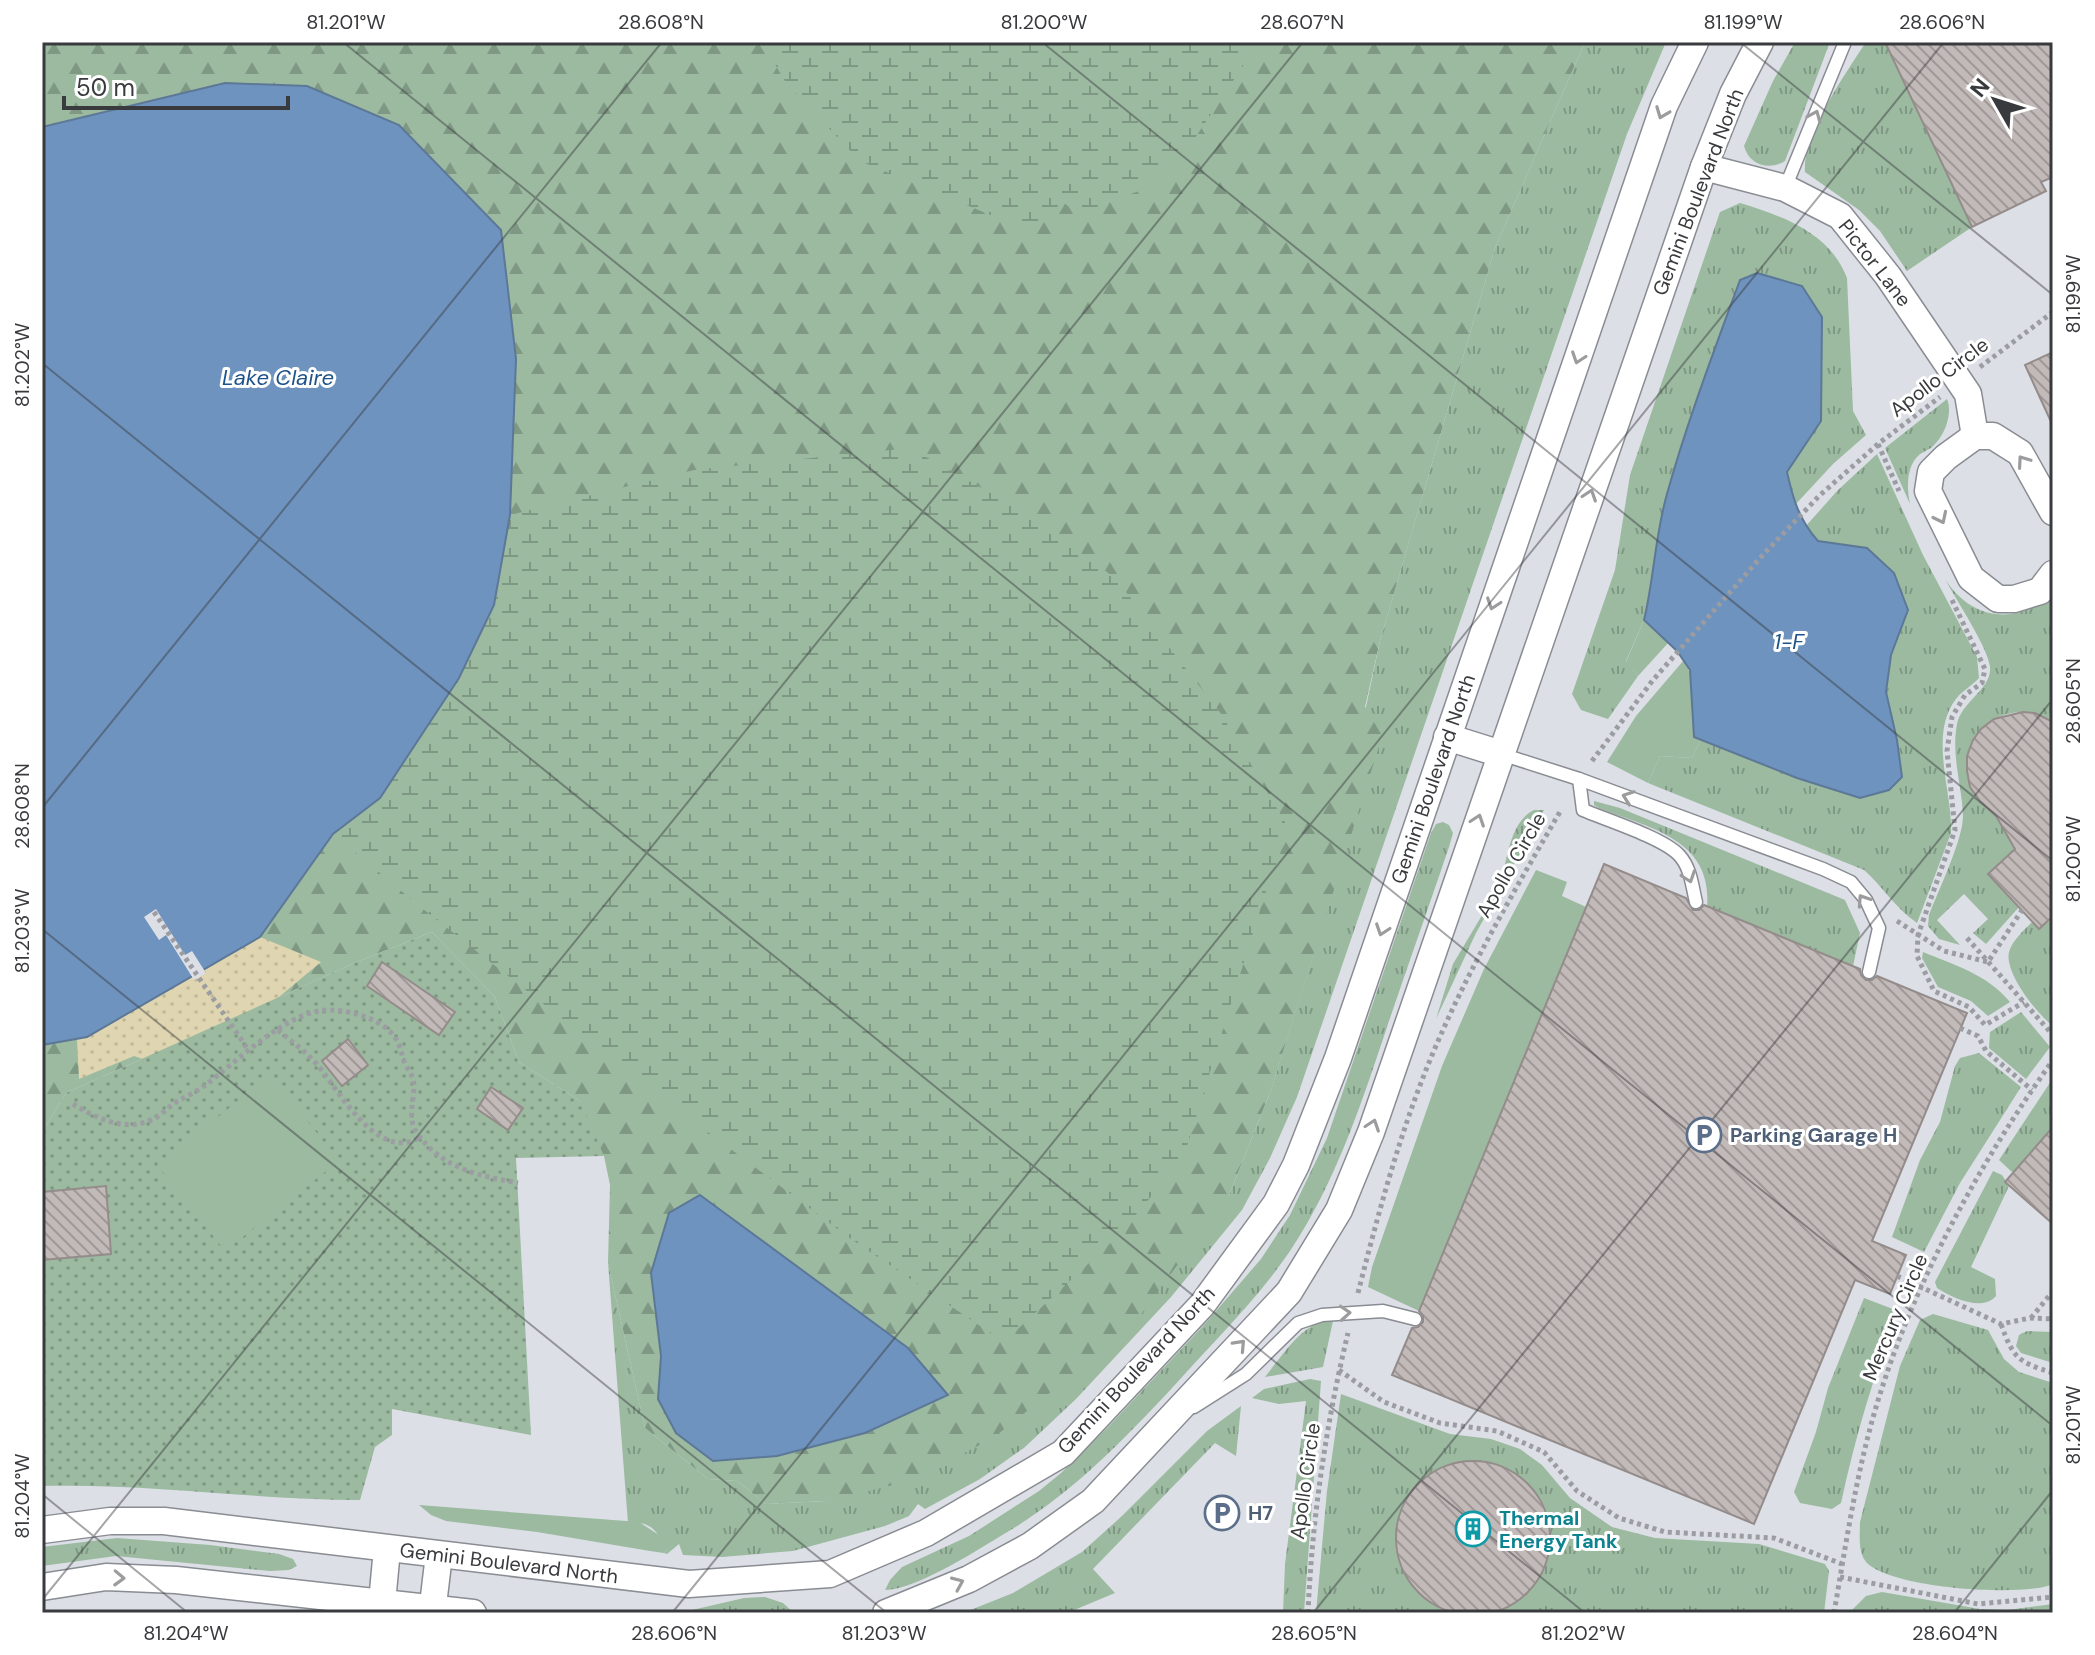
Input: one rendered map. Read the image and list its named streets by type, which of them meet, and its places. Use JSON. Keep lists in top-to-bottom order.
{
  "streets": {
    "street": ["Gemini Boulevard North", "Pictor Lane"],
    "path": ["Apollo Circle", "Mercury Circle"]
  },
  "crossings": [
    ["Gemini Boulevard North", "Pictor Lane"],
    ["Pictor Lane", "Apollo Circle"]
  ],
  "water": ["Lake Claire", "1-F"],
  "places": {
    "parking": ["Parking Garage H", "H7"],
    "building": ["Thermal Energy Tank"]
  },
  "scale_bar": "50 m",
  "north": "top left",
  "coordinates": [
    "81.201°W",
    "28.608°N",
    "81.200°W",
    "28.607°N",
    "81.199°W",
    "28.606°N",
    "81.202°W",
    "28.605°N",
    "81.203°W",
    "81.204°W",
    "28.604°N"
  ]
}
